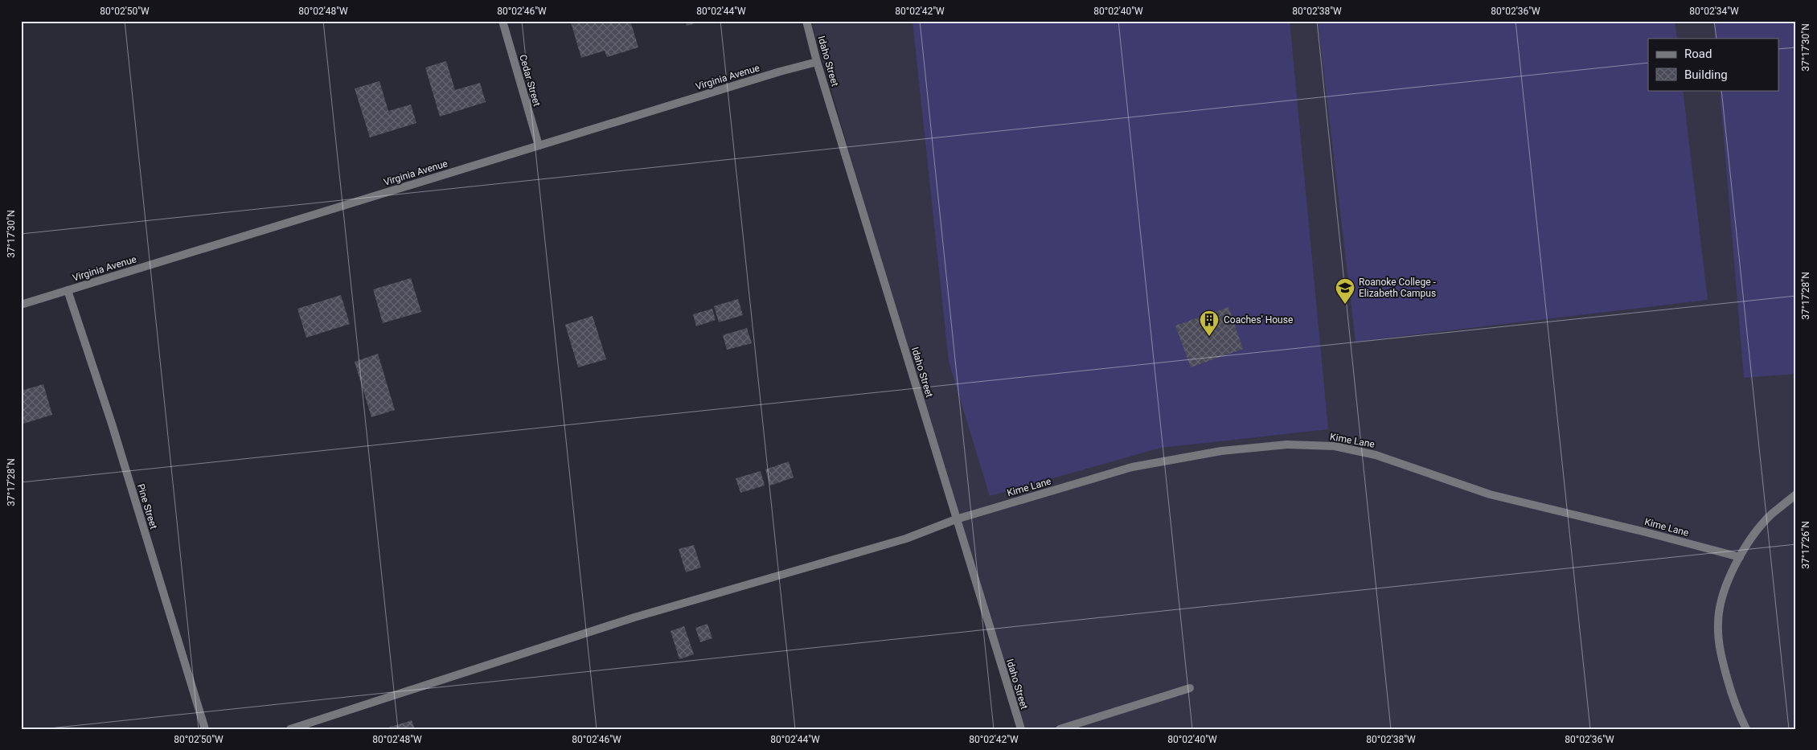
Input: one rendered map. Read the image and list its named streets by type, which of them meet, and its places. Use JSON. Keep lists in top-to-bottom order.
{
  "streets": {
    "street": [
      "Idaho Street",
      "Virginia Avenue",
      "Cedar Street",
      "Kime Lane",
      "Pine Street"
    ]
  },
  "crossings": [
    ["Idaho Street", "Virginia Avenue"],
    ["Idaho Street", "Kime Lane"],
    ["Virginia Avenue", "Cedar Street"],
    ["Virginia Avenue", "Pine Street"]
  ],
  "places": {
    "school or university": ["Roanoke College - Elizabeth Campus"],
    "building": ["Coaches' House"]
  },
  "legend": ["Road", "Building"],
  "coordinates": [
    "80°02'50\"W",
    "80°02'48\"W",
    "80°02'46\"W",
    "80°02'44\"W",
    "80°02'42\"W",
    "80°02'40\"W",
    "80°02'38\"W",
    "80°02'36\"W",
    "80°02'34\"W",
    "37°17'30\"N",
    "37°17'28\"N",
    "37°17'26\"N"
  ]
}
